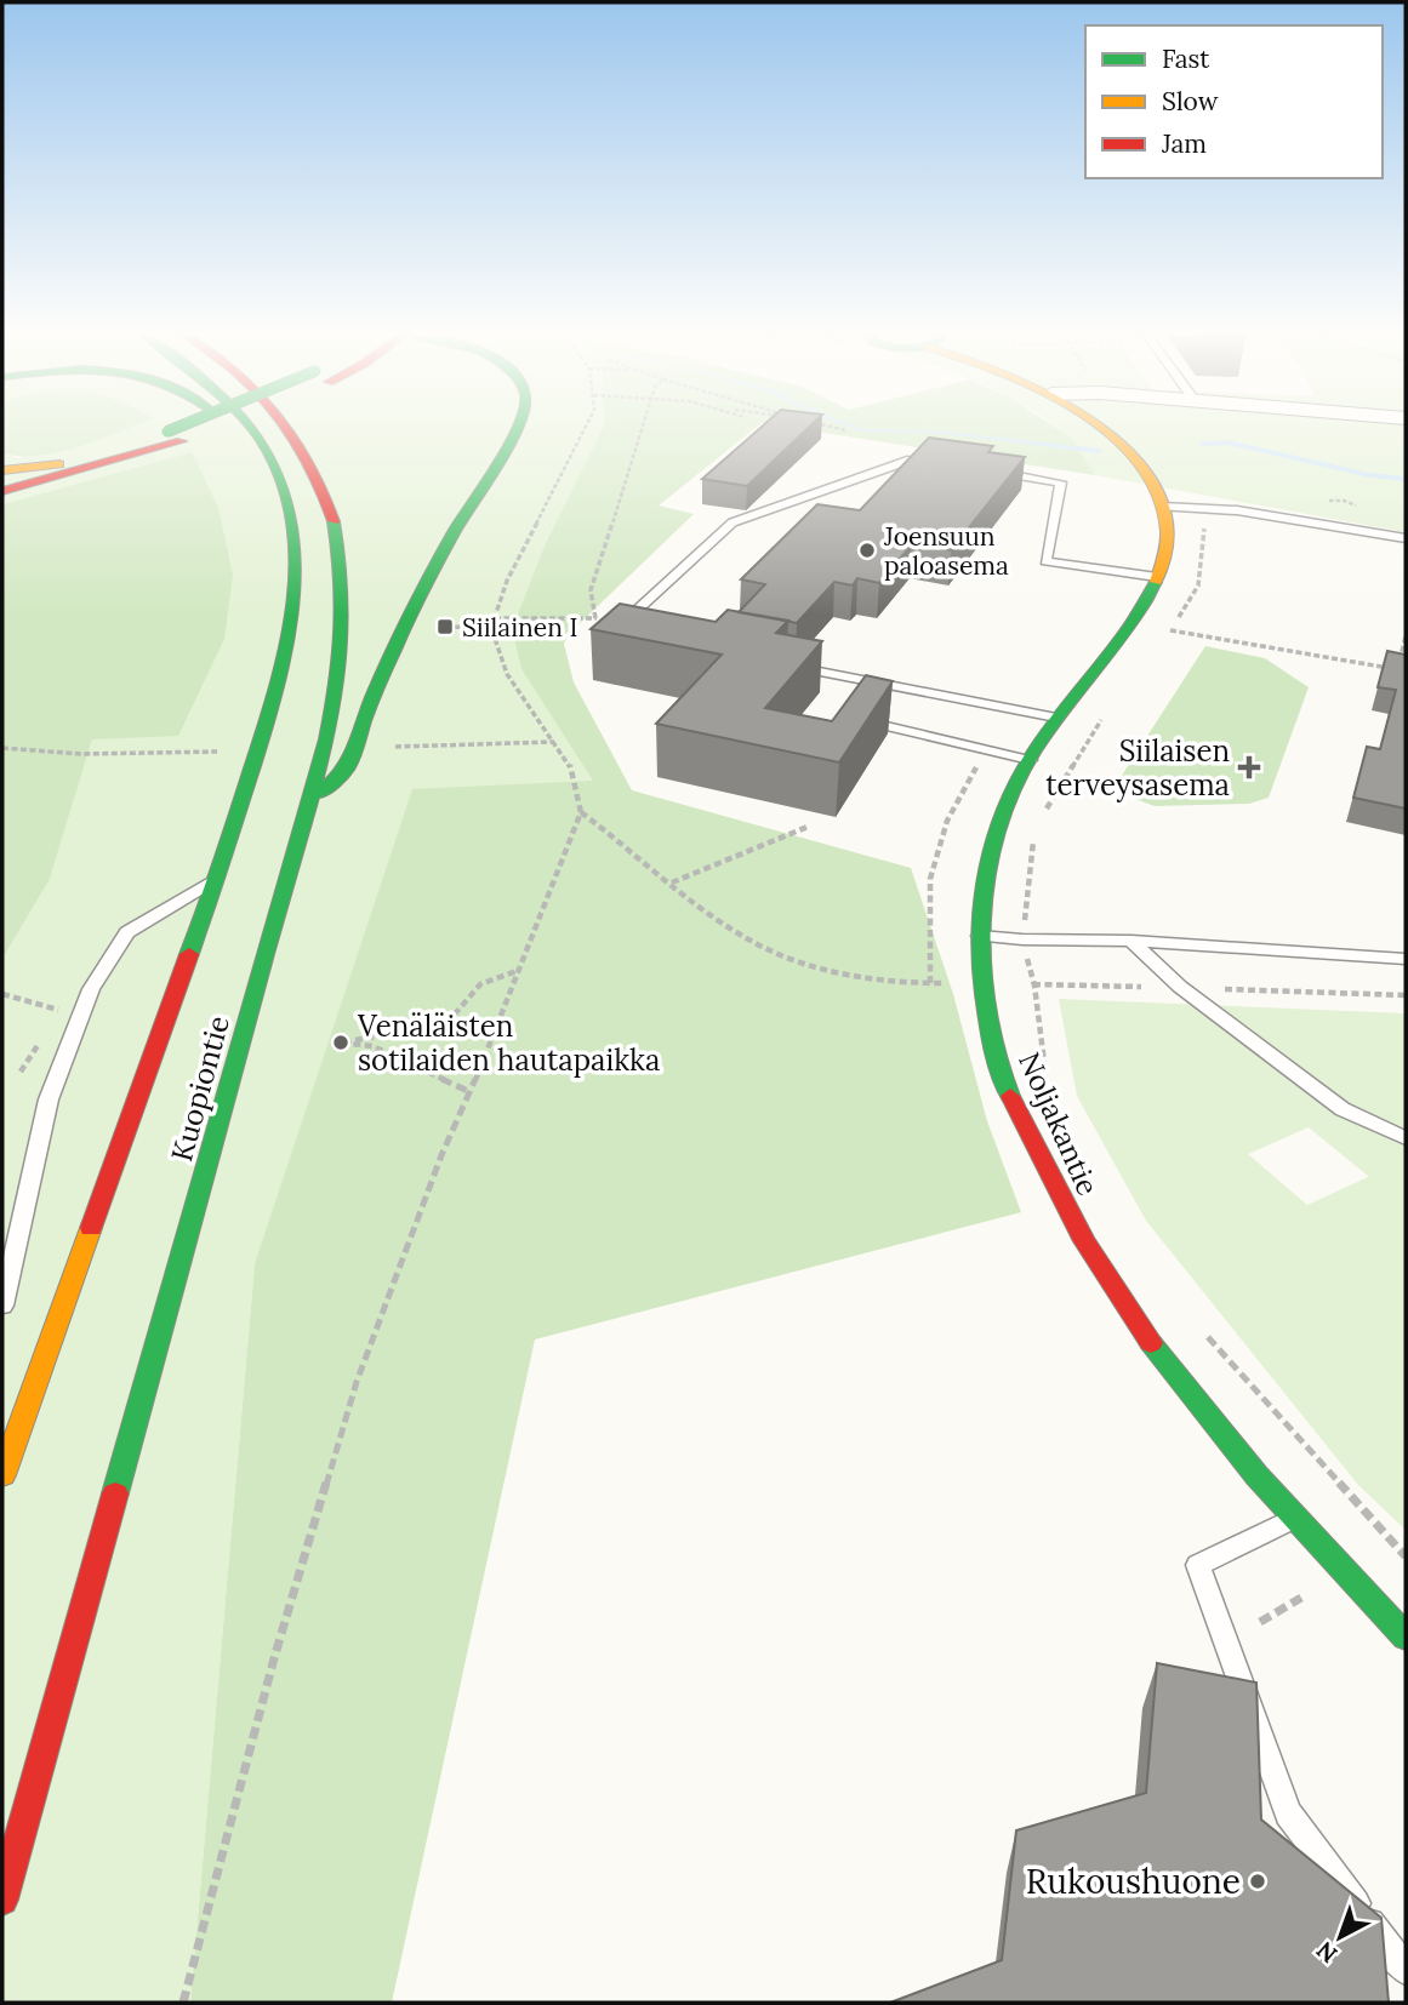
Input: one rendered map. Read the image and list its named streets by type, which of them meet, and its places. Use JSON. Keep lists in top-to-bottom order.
{
  "streets": {
    "main road": ["Kuopiontie", "Noljakantie"]
  },
  "places": {
    "other": ["Joensuun paloasema", "Venäläisten sotilaiden hautapaikka", "Rukoushuone"],
    "transit": ["Siilainen I"],
    "health": ["Siilaisen terveysasema"]
  },
  "legend": ["Fast", "Slow", "Jam"],
  "north": "bottom left"
}
